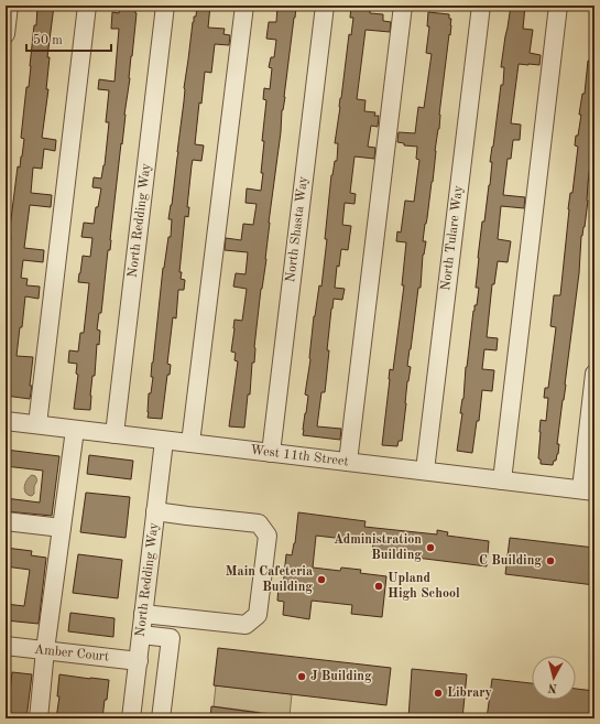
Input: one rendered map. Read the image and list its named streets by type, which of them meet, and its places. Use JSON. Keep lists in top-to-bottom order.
{
  "streets": {
    "street": [
      "North Redding Way",
      "North Shasta Way",
      "North Tulare Way",
      "West 11th Street",
      "Amber Court"
    ]
  },
  "crossings": [
    ["North Redding Way", "West 11th Street"],
    ["North Redding Way", "Amber Court"],
    ["North Shasta Way", "West 11th Street"],
    ["North Tulare Way", "West 11th Street"]
  ],
  "places": [
    "Administration Building",
    "C Building",
    "Main Cafeteria Building",
    "Upland High School",
    "J Building",
    "Library"
  ],
  "scale_bar": "50 m",
  "north": "bottom"
}
